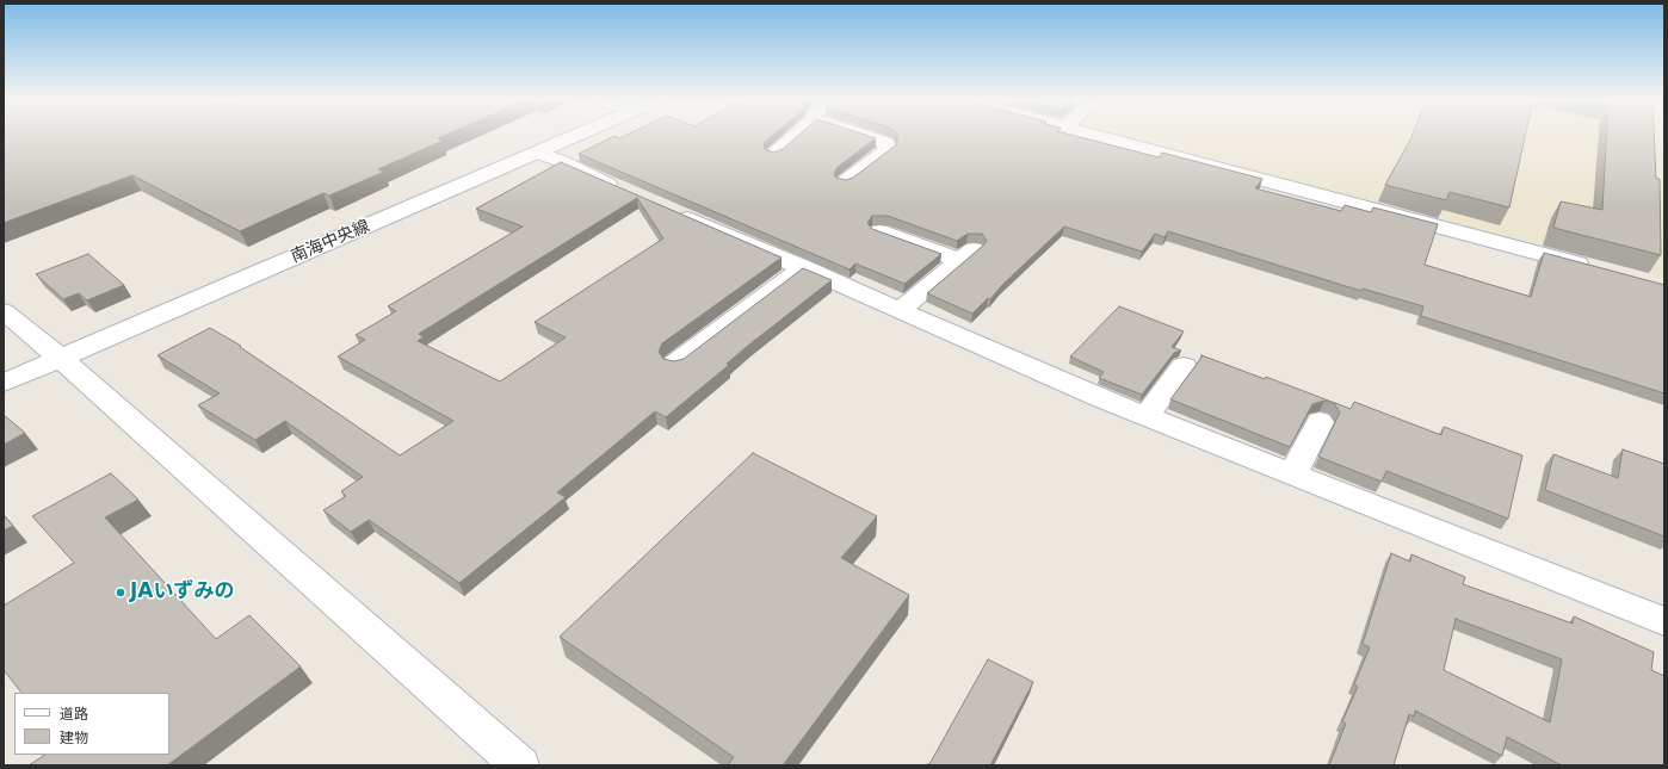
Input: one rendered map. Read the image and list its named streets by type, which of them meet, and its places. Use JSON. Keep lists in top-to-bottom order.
{
  "streets": {
    "street": ["南海中央線"]
  },
  "places": ["JAいずみの"],
  "legend": ["道路", "建物"]
}
